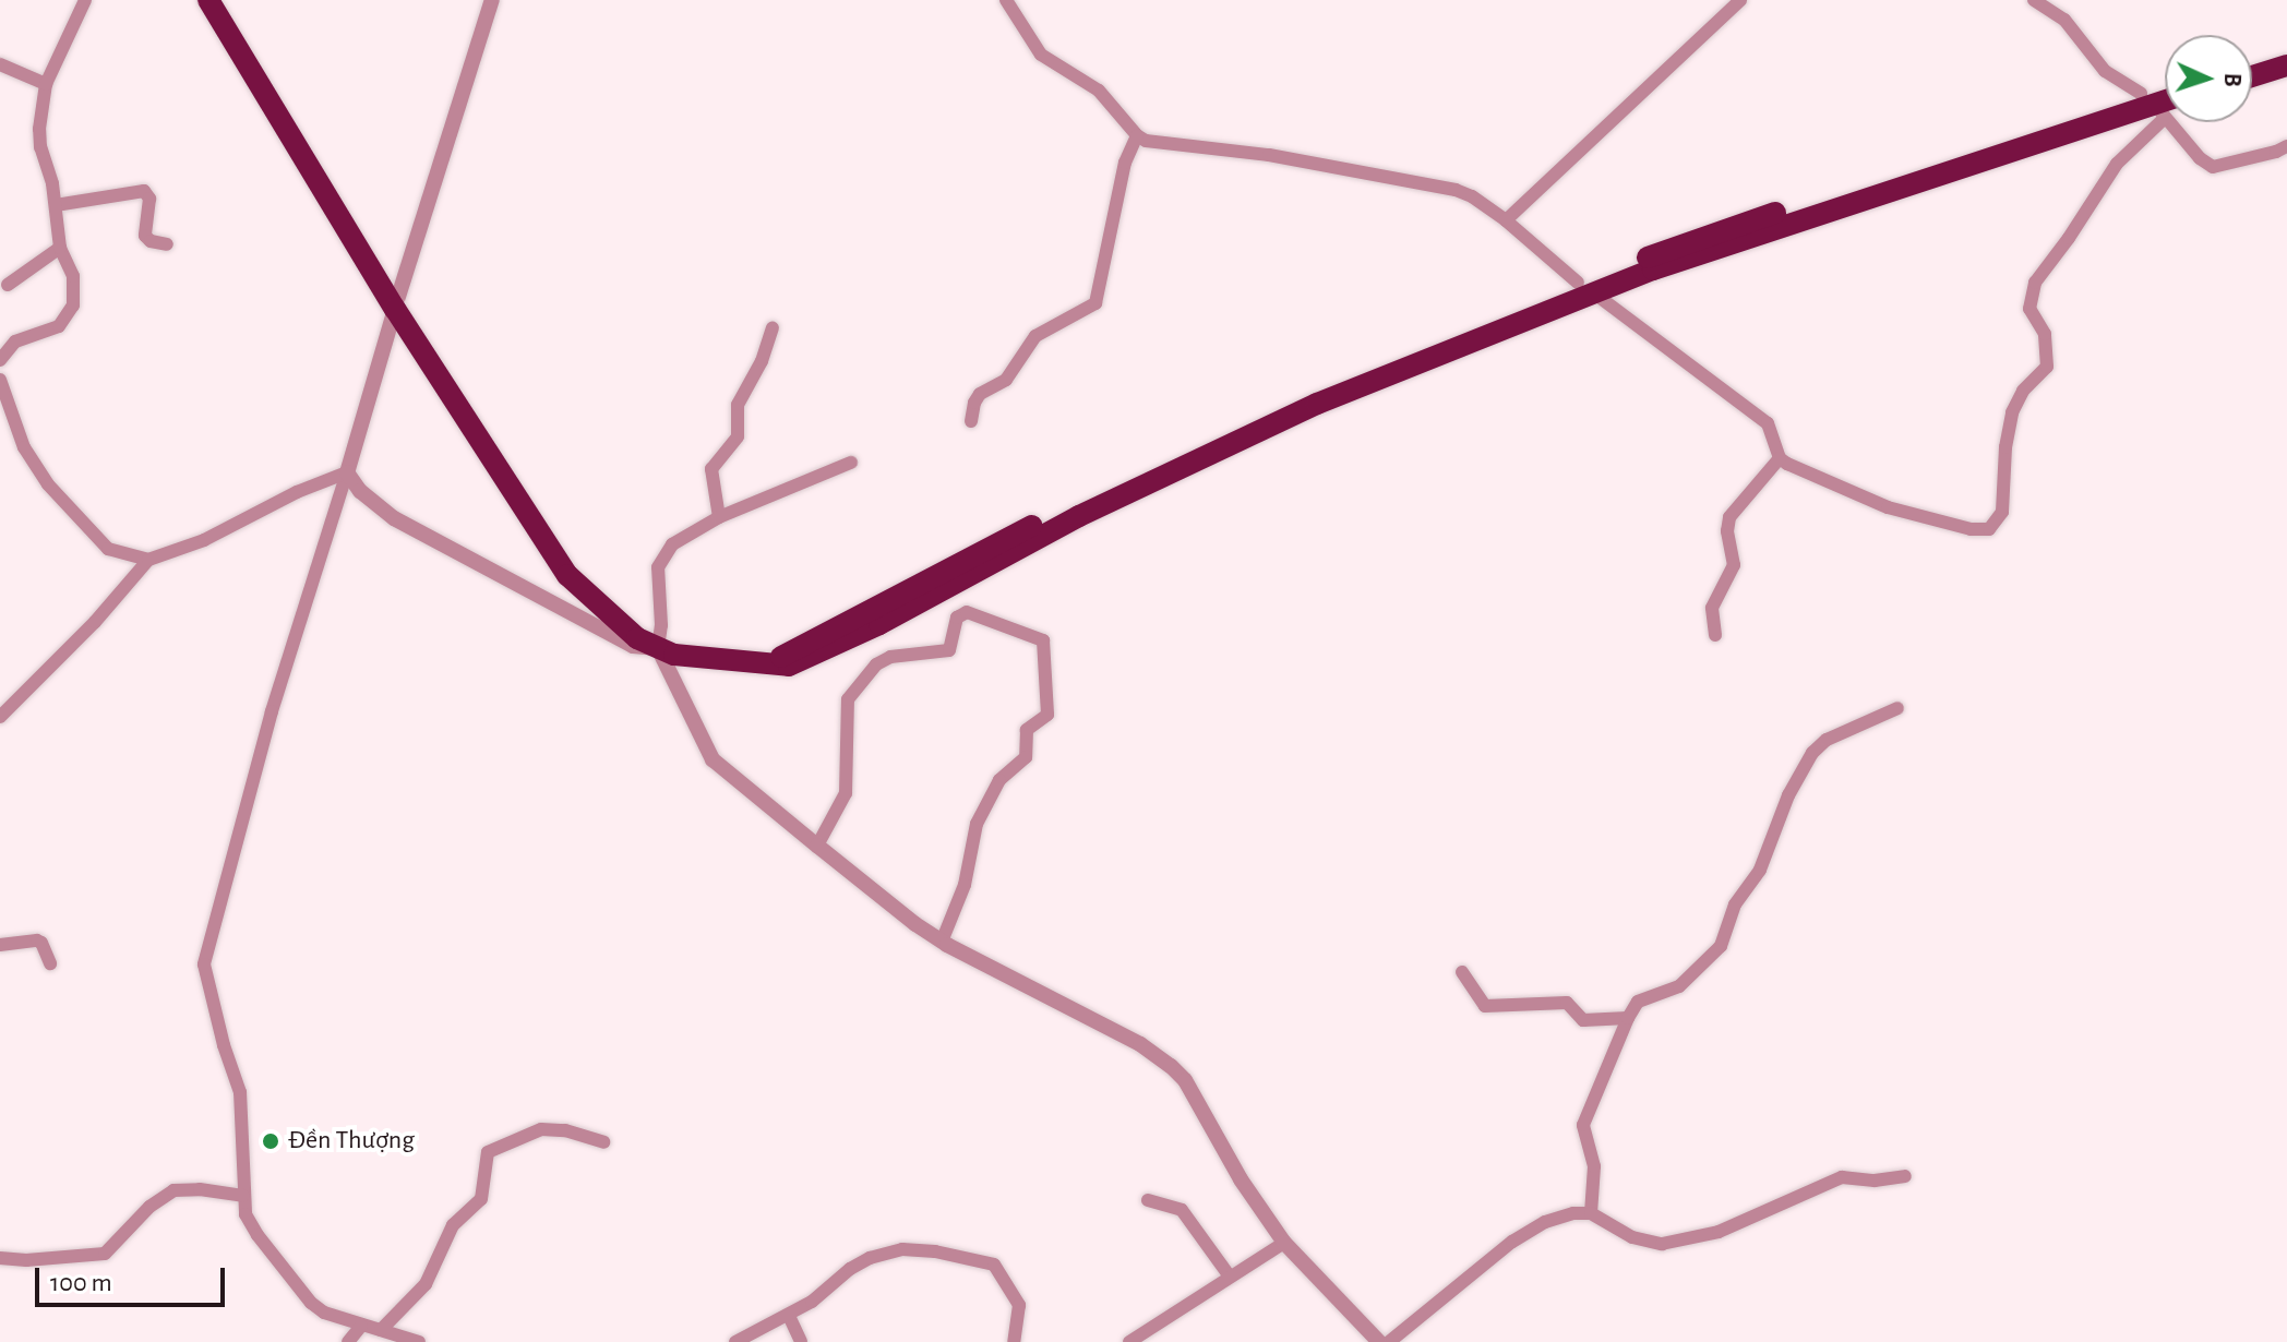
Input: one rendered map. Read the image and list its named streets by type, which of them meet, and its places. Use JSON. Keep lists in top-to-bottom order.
{
  "places": ["Đền Thượng"],
  "scale_bar": "100 m",
  "north": "right"
}
